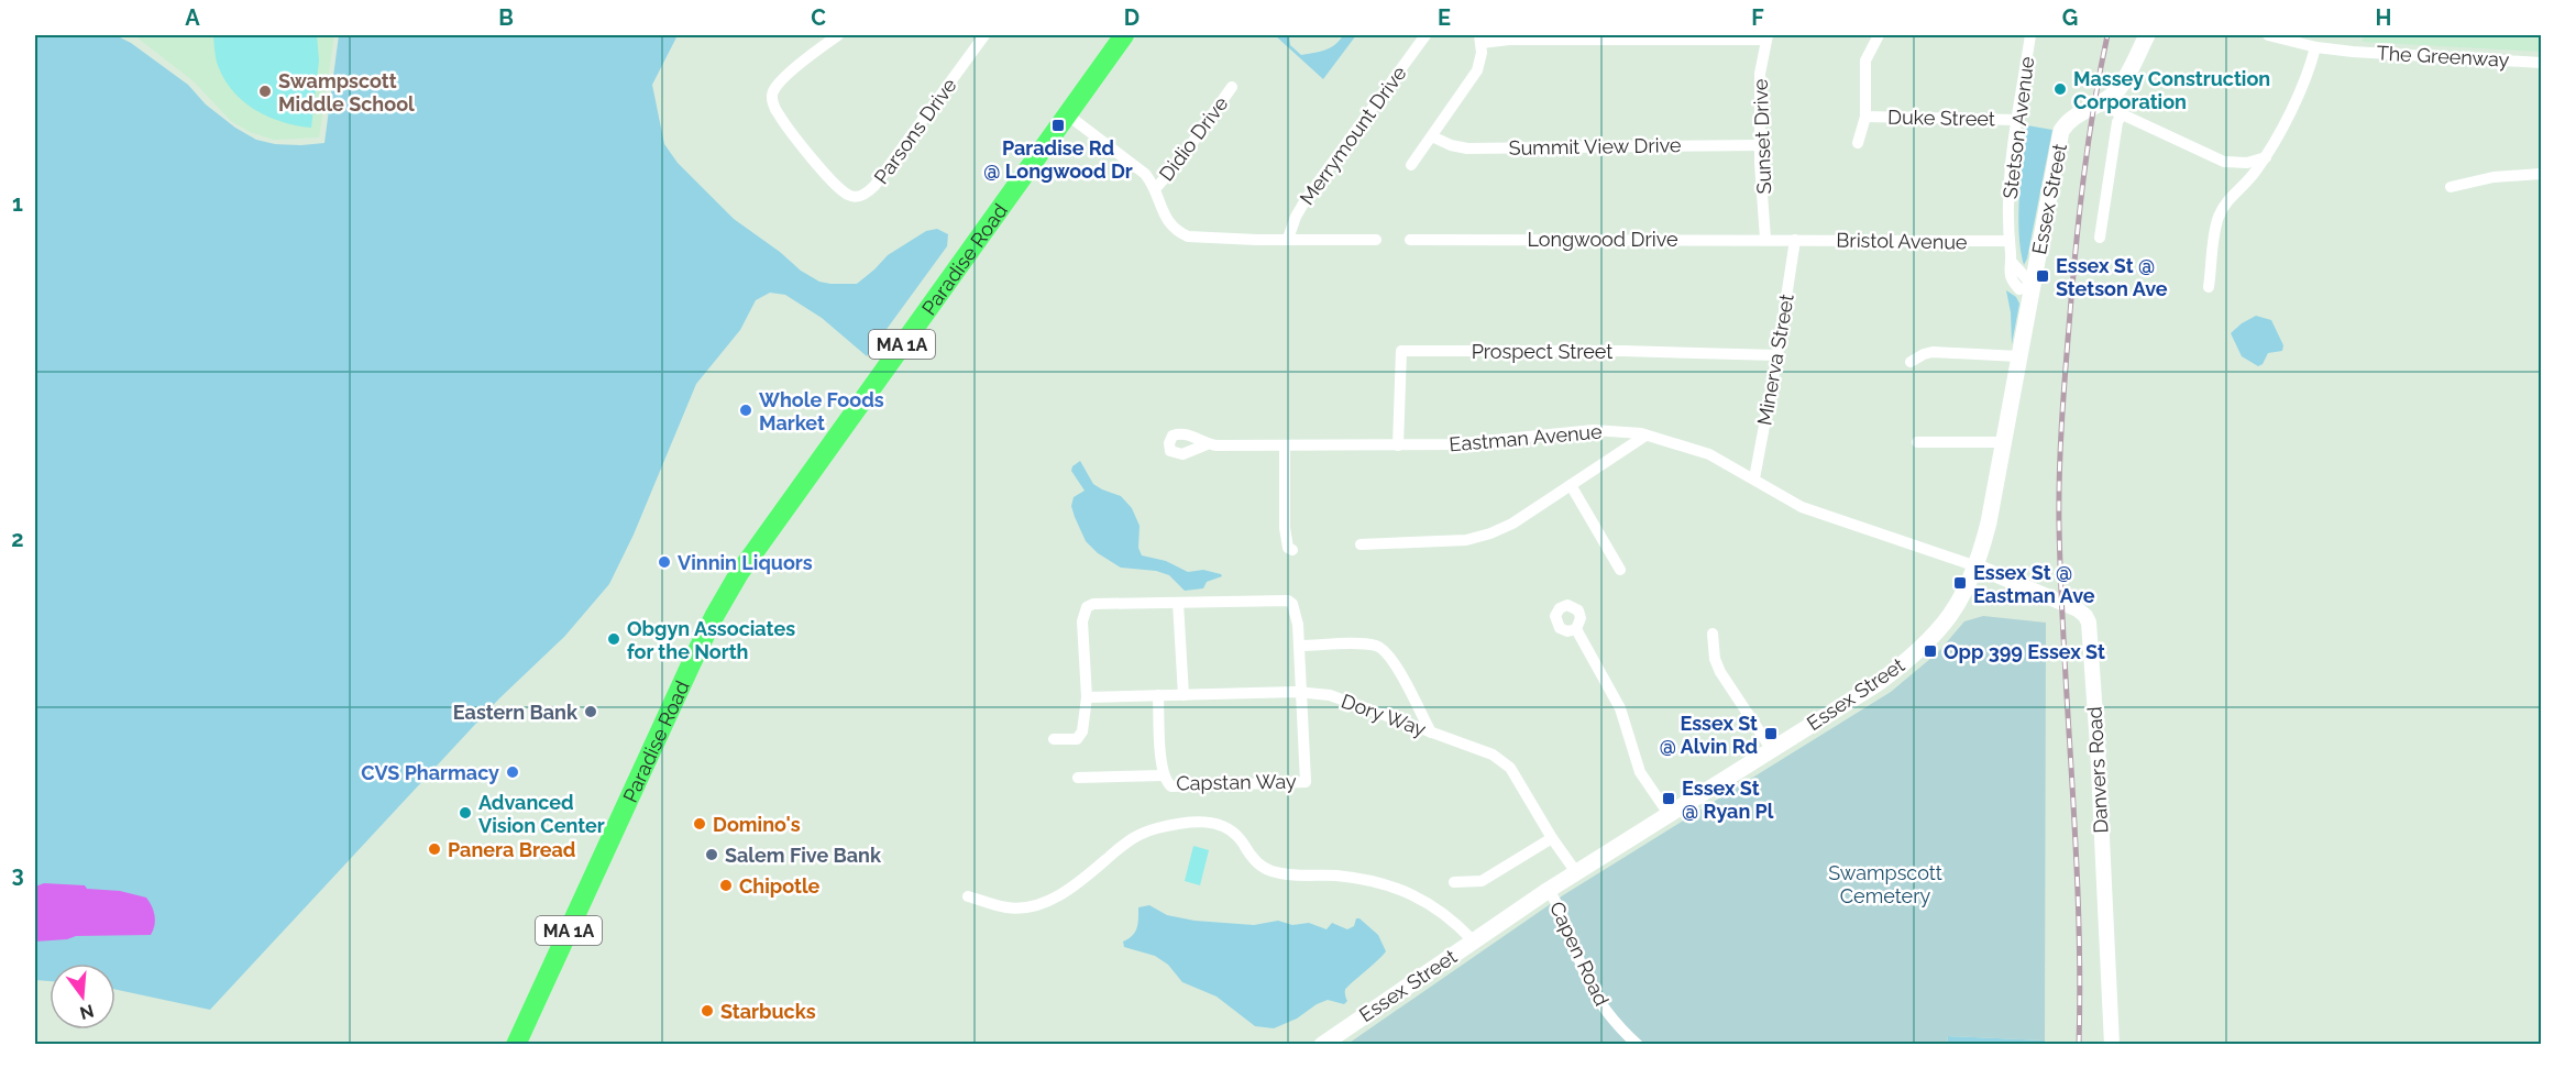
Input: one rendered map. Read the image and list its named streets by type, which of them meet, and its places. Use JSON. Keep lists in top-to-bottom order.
{
  "streets": {
    "highway": ["Paradise Road", "MA 1A"],
    "main road": ["Essex Street"],
    "street": [
      "The Greenway",
      "Duke Street",
      "Stetson Avenue",
      "Parsons Drive",
      "Merrymount Drive",
      "Sunset Drive",
      "Didio Drive",
      "Summit View Drive",
      "Longwood Drive",
      "Bristol Avenue",
      "Prospect Street",
      "Minerva Street",
      "Eastman Avenue",
      "Dory Way",
      "Danvers Road",
      "Capstan Way",
      "Capen Road"
    ]
  },
  "crossings": [
    ["Duke Street", "Stetson Avenue"],
    ["Stetson Avenue", "Essex Street"],
    ["Stetson Avenue", "Bristol Avenue"],
    ["Sunset Drive", "Summit View Drive"],
    ["Sunset Drive", "Longwood Drive"],
    ["Essex Street", "Eastman Avenue"],
    ["Essex Street", "Dory Way"],
    ["Essex Street", "Danvers Road"],
    ["Essex Street", "Capen Road"],
    ["Longwood Drive", "Bristol Avenue"],
    ["Longwood Drive", "Minerva Street"],
    ["Bristol Avenue", "Minerva Street"],
    ["Prospect Street", "Minerva Street"],
    ["Prospect Street", "Eastman Avenue"],
    ["Minerva Street", "Eastman Avenue"],
    ["Eastman Avenue", "Danvers Road"],
    ["Dory Way", "Capstan Way"]
  ],
  "parks": ["Swampscott Cemetery"],
  "places": {
    "other": [
      "Massey Construction Corporation",
      "Swampscott Middle School",
      "Whole Foods Market",
      "Vinnin Liquors",
      "Obgyn Associates for the North",
      "Eastern Bank",
      "CVS Pharmacy",
      "Advanced Vision Center",
      "Domino's",
      "Panera Bread",
      "Salem Five Bank",
      "Chipotle",
      "Starbucks"
    ],
    "transit": [
      "Paradise Rd @ Longwood Dr",
      "Essex St @ Stetson Ave",
      "Essex St @ Eastman Ave",
      "Opp 399 Essex St",
      "Essex St @ Alvin Rd",
      "Essex St @ Ryan Pl"
    ]
  },
  "north": "bottom",
  "grid": {
    "columns": [
      "A",
      "B",
      "C",
      "D",
      "E",
      "F",
      "G",
      "H"
    ],
    "rows": ["1", "2", "3"]
  }
}
